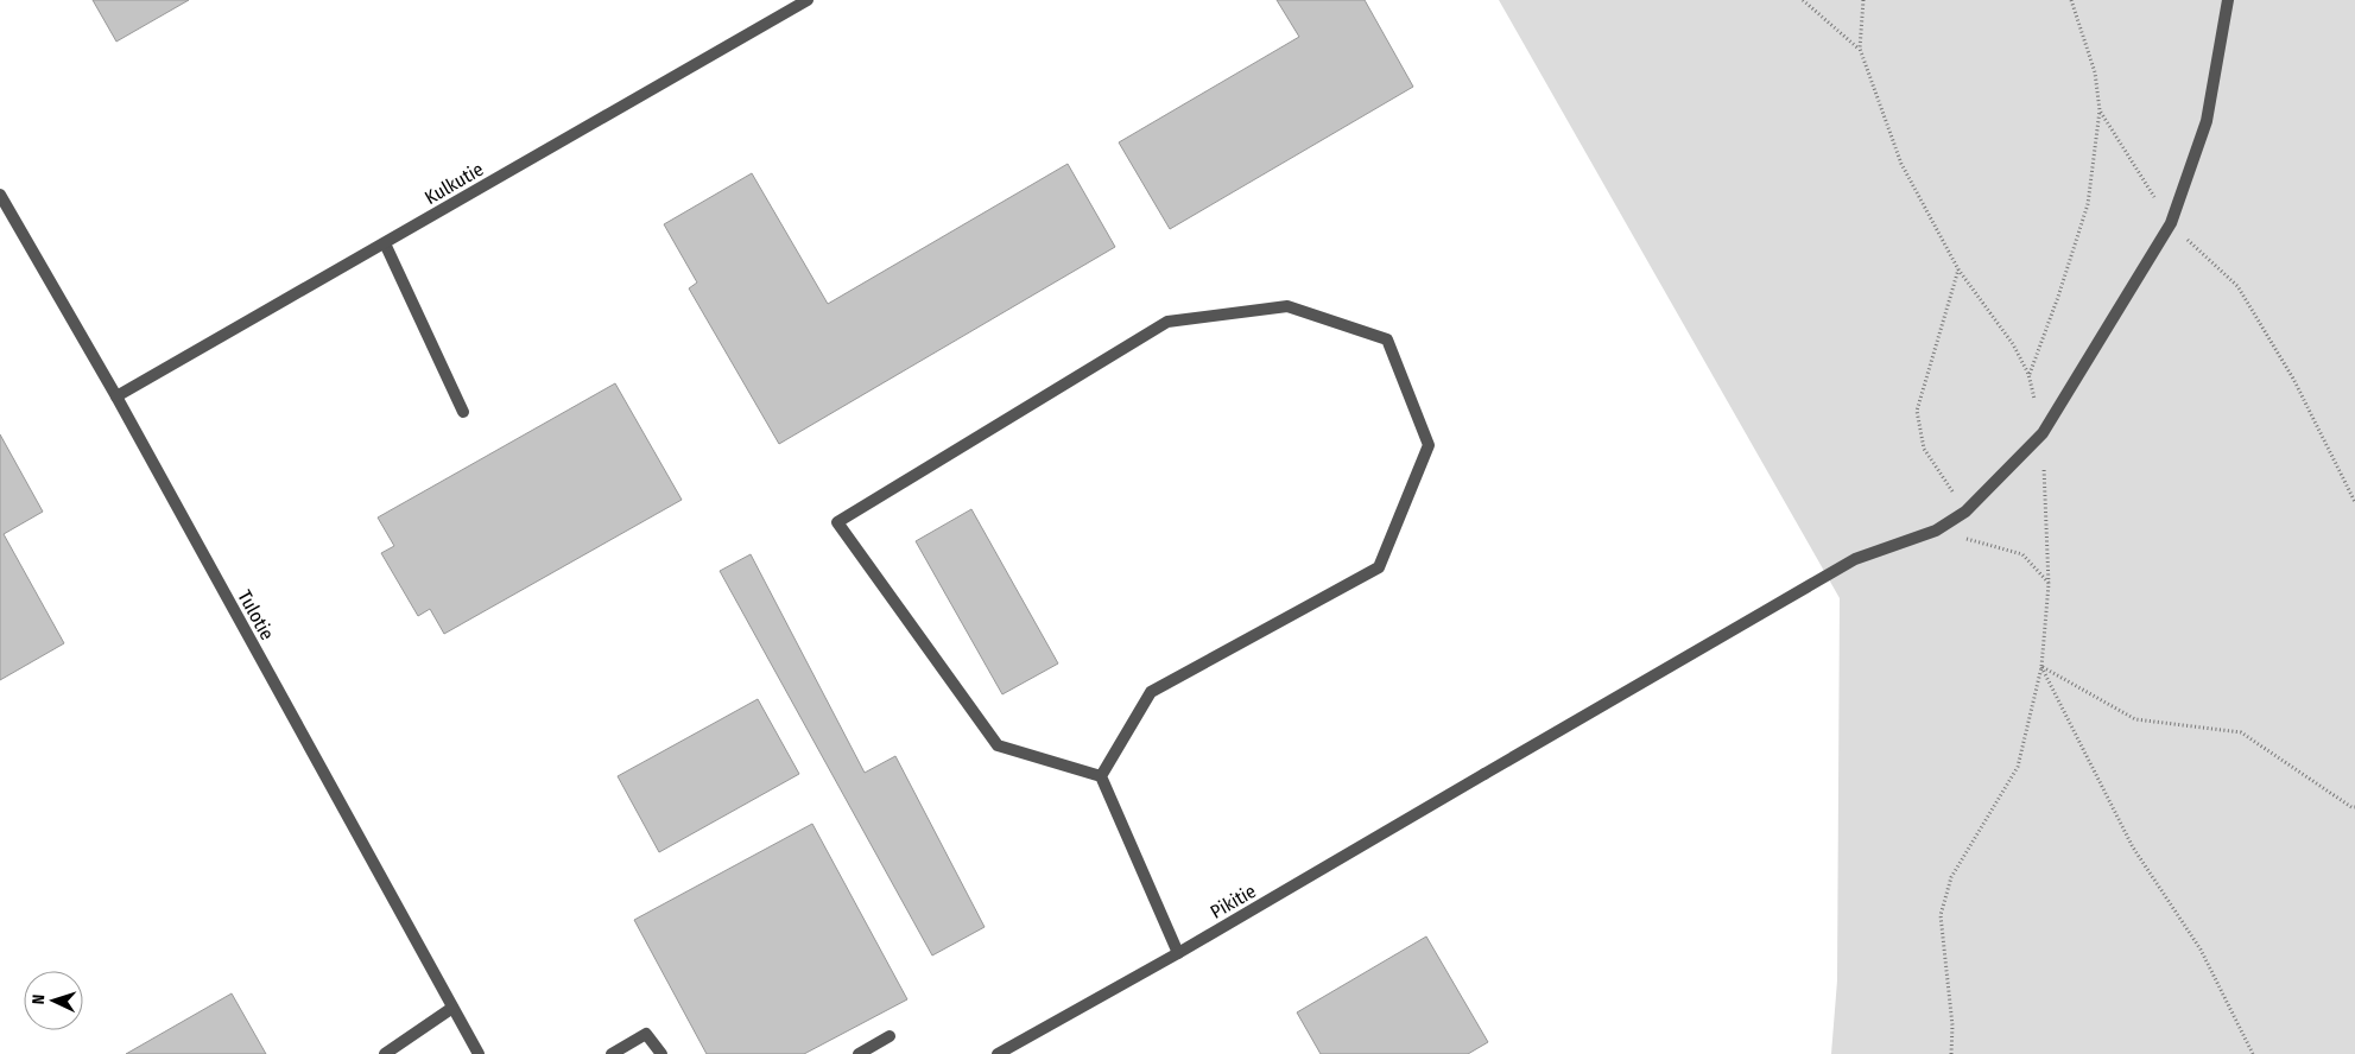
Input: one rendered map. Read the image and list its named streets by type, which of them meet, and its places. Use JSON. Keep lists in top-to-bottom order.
{
  "streets": {
    "street": ["Kulkutie", "Tulotie", "Pikitie"]
  },
  "crossings": [
    ["Kulkutie", "Tulotie"]
  ],
  "north": "left"
}
